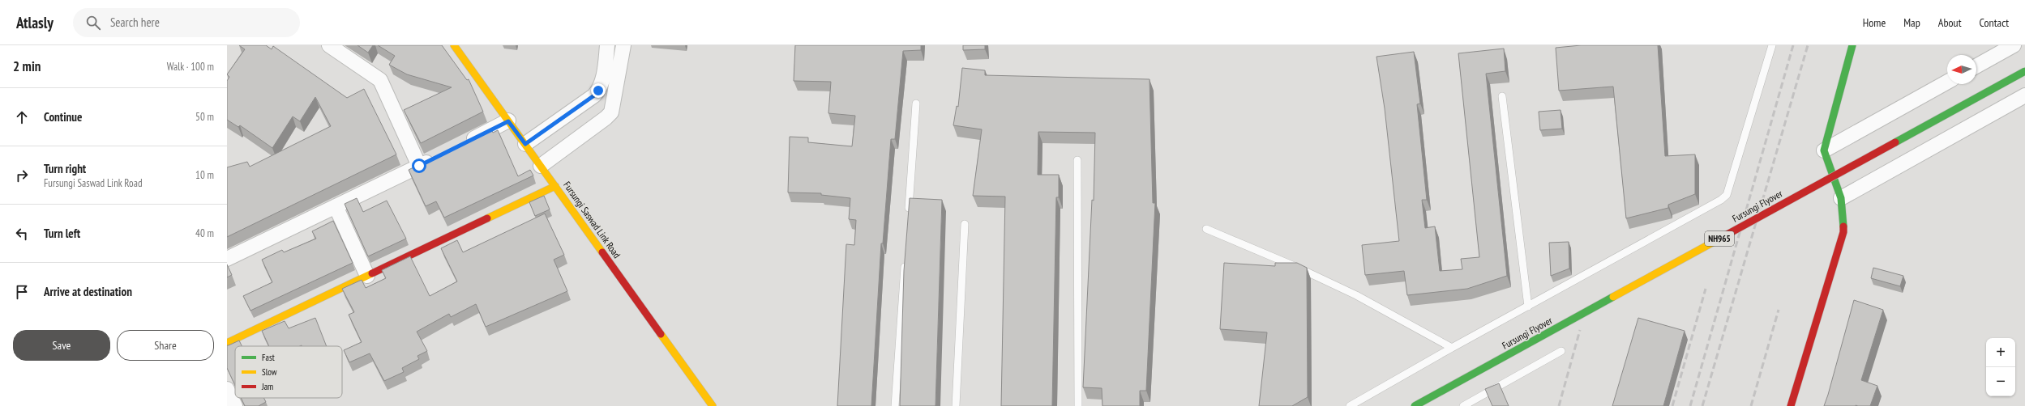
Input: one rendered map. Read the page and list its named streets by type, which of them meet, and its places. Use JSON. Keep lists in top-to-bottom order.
{
  "streets": {
    "main road": ["Fursungi Flyover", "Fursungi Saswad Link Road", "NH965"]
  },
  "legend": ["Fast", "Slow", "Jam"],
  "north": "left",
  "page": {
    "header": "Atlasly",
    "search": "Search here",
    "nav": [
      "Home",
      "Map",
      "About",
      "Contact"
    ],
    "heading": ["2 min", "Walk · 100 m"],
    "list": [
      ["Continue", "50 m"],
      ["Turn right", "Fursungi Saswad Link Road", "10 m"],
      ["Turn left", "40 m"],
      "Arrive at destination"
    ],
    "buttons": ["Save", "Share"],
    "map_buttons": ["+", "−"]
  }
}
